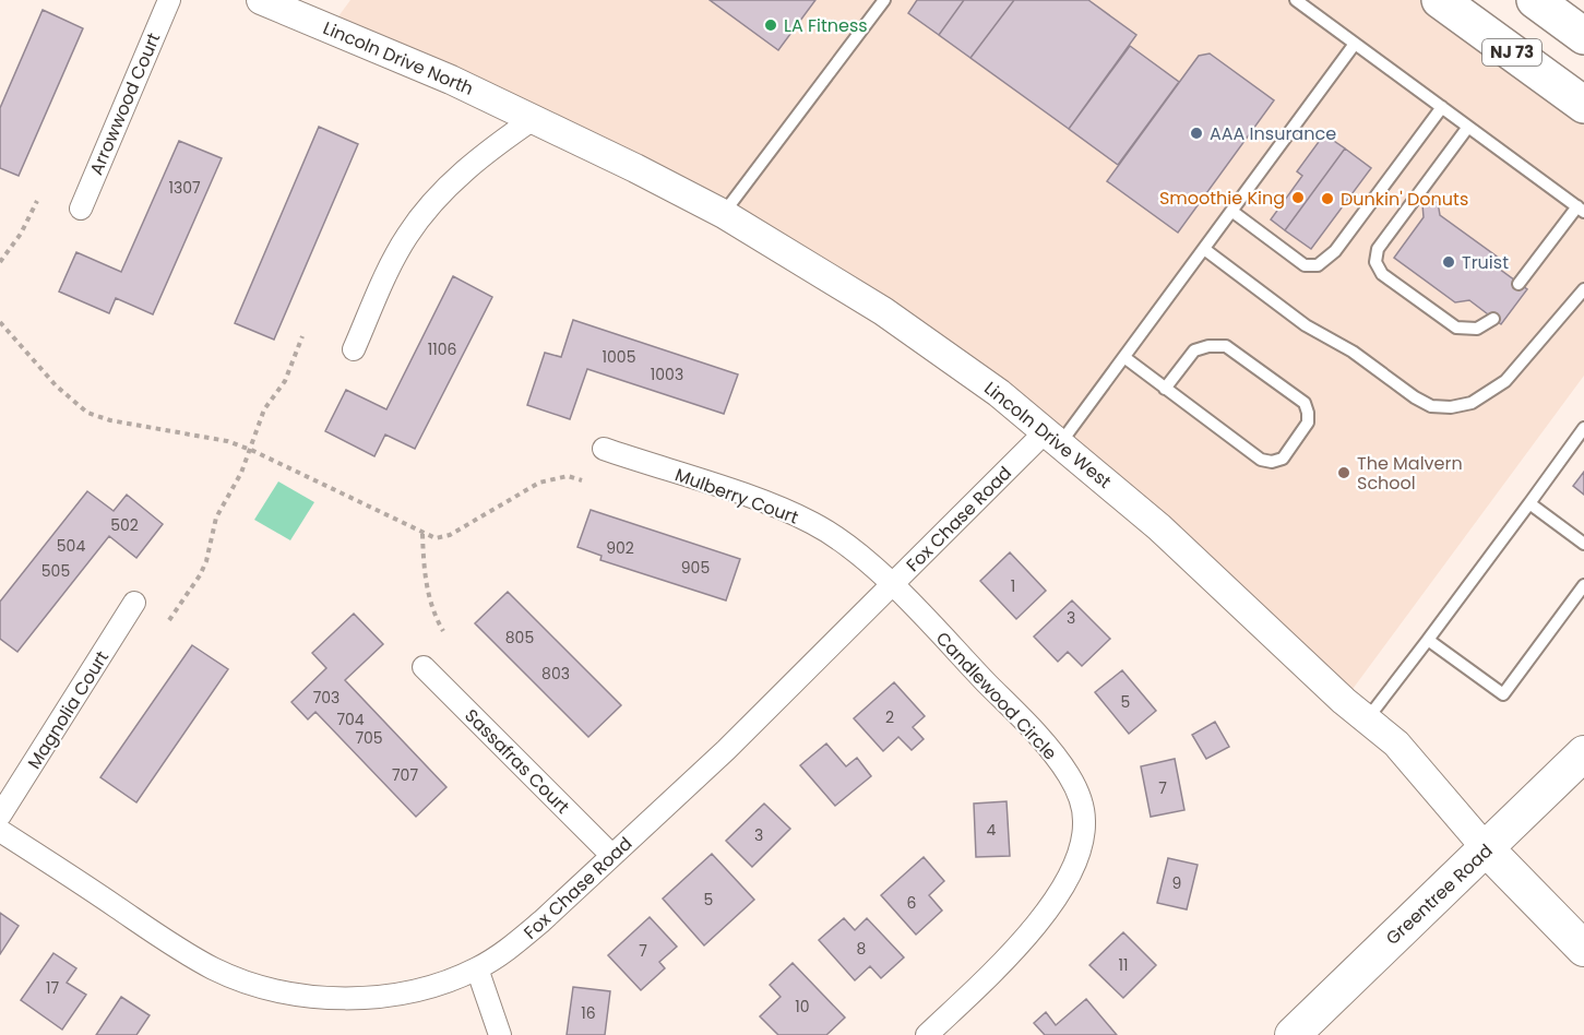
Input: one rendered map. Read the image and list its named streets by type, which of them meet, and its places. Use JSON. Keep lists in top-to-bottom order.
{
  "streets": {
    "highway": ["NJ 73"],
    "main road": ["Greentree Road"],
    "street": [
      "Lincoln Drive North",
      "Arrowwood Court",
      "Lincoln Drive West",
      "Mulberry Court",
      "Fox Chase Road",
      "Candlewood Circle",
      "Magnolia Court",
      "Sassafras Court"
    ]
  },
  "crossings": [
    ["Lincoln Drive North", "Lincoln Drive West"],
    ["Lincoln Drive West", "Fox Chase Road"],
    ["Lincoln Drive West", "Greentree Road"],
    ["Mulberry Court", "Fox Chase Road"],
    ["Mulberry Court", "Candlewood Circle"],
    ["Fox Chase Road", "Candlewood Circle"],
    ["Fox Chase Road", "Sassafras Court"]
  ],
  "places": [
    "LA Fitness",
    "AAA Insurance",
    "Smoothie King",
    "Dunkin' Donuts",
    "Truist",
    "The Malvern School"
  ],
  "house_numbers": [
    "1307",
    "1106",
    "1005",
    "1003",
    "502",
    "504",
    "902",
    "905",
    "505",
    "1",
    "3",
    "805",
    "803",
    "703",
    "5",
    "2",
    "704",
    "705",
    "707",
    "7",
    "4",
    "3",
    "9",
    "5",
    "6",
    "8",
    "7",
    "11",
    "17",
    "10",
    "16"
  ]
}
